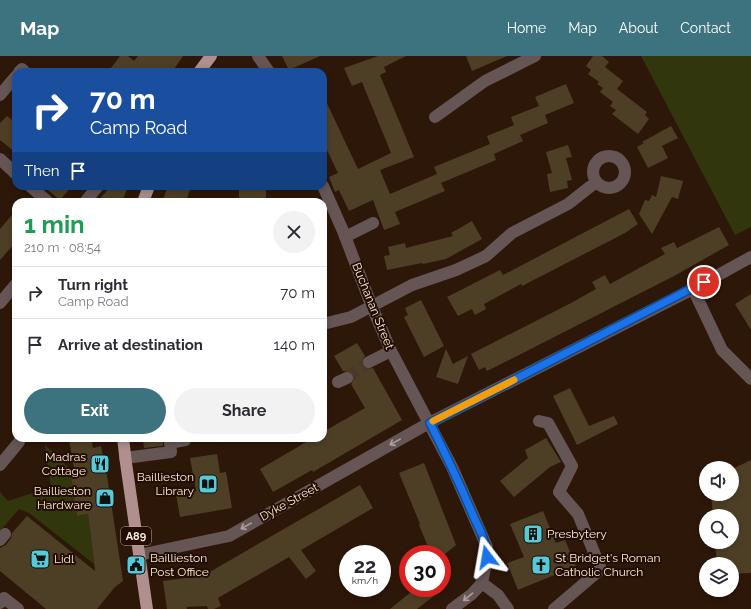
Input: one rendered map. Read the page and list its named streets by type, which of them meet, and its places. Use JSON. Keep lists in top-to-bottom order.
{
  "streets": {
    "main road": ["A89"],
    "street": ["Buchanan Street", "Dyke Street"]
  },
  "crossings": [
    ["Buchanan Street", "Dyke Street"],
    ["Dyke Street", "A89"]
  ],
  "one_way": ["Dyke Street"],
  "places": {
    "restaurant": ["Madras Cottage"],
    "library": ["Baillieston Library"],
    "shop": ["Baillieston Hardware"],
    "building": ["Presbytery"],
    "supermarket": ["Lidl"],
    "public building": ["Baillieston Post Office"],
    "church": ["St Bridget's Roman Catholic Church"]
  },
  "page": {
    "header": "Map",
    "nav": [
      "Home",
      "Map",
      "About",
      "Contact"
    ],
    "turn": ["70 m", "Camp Road"],
    "then": "Then",
    "heading": ["1 min", "210 m · 08:54"],
    "list": [
      {
        "name": "Turn right",
        "note": "Camp Road",
        "value": "70 m"
      },
      {
        "name": "Arrive at destination",
        "value": "140 m"
      }
    ],
    "buttons": ["Exit", "Share"],
    "speed": "22 km/h",
    "limit": "30"
  }
}
